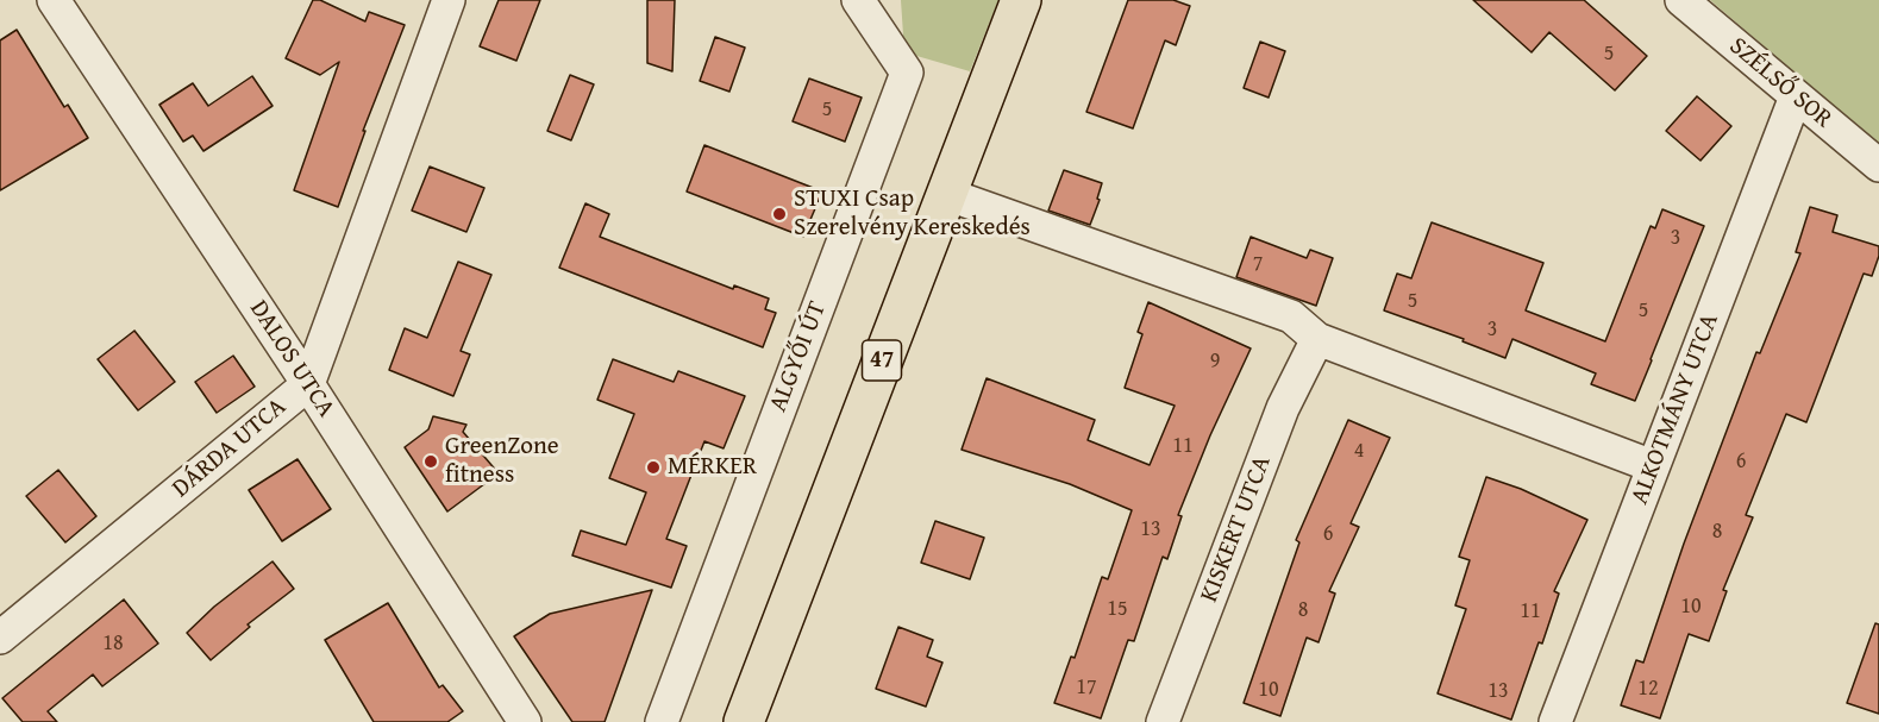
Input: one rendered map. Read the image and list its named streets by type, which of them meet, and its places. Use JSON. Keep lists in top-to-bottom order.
{
  "streets": {
    "main road": ["47"],
    "street": [
      "SZÉLSŐ SOR",
      "ALGYŐI ÚT",
      "DALOS UTCA",
      "ALKOTMÁNY UTCA",
      "DÁRDA UTCA",
      "KISKERT UTCA"
    ]
  },
  "crossings": [
    ["SZÉLSŐ SOR", "ALKOTMÁNY UTCA"],
    ["DALOS UTCA", "DÁRDA UTCA"]
  ],
  "places": ["STUXI Csap Szerelvény Kereskedés", "GreenZone fitness", "MÉRKER"],
  "house_numbers": [
    "5",
    "5",
    "3",
    "7",
    "5",
    "5",
    "3",
    "9",
    "11",
    "4",
    "6",
    "13",
    "8",
    "6",
    "10",
    "15",
    "8",
    "11",
    "18",
    "17",
    "12",
    "10",
    "13"
  ]
}
